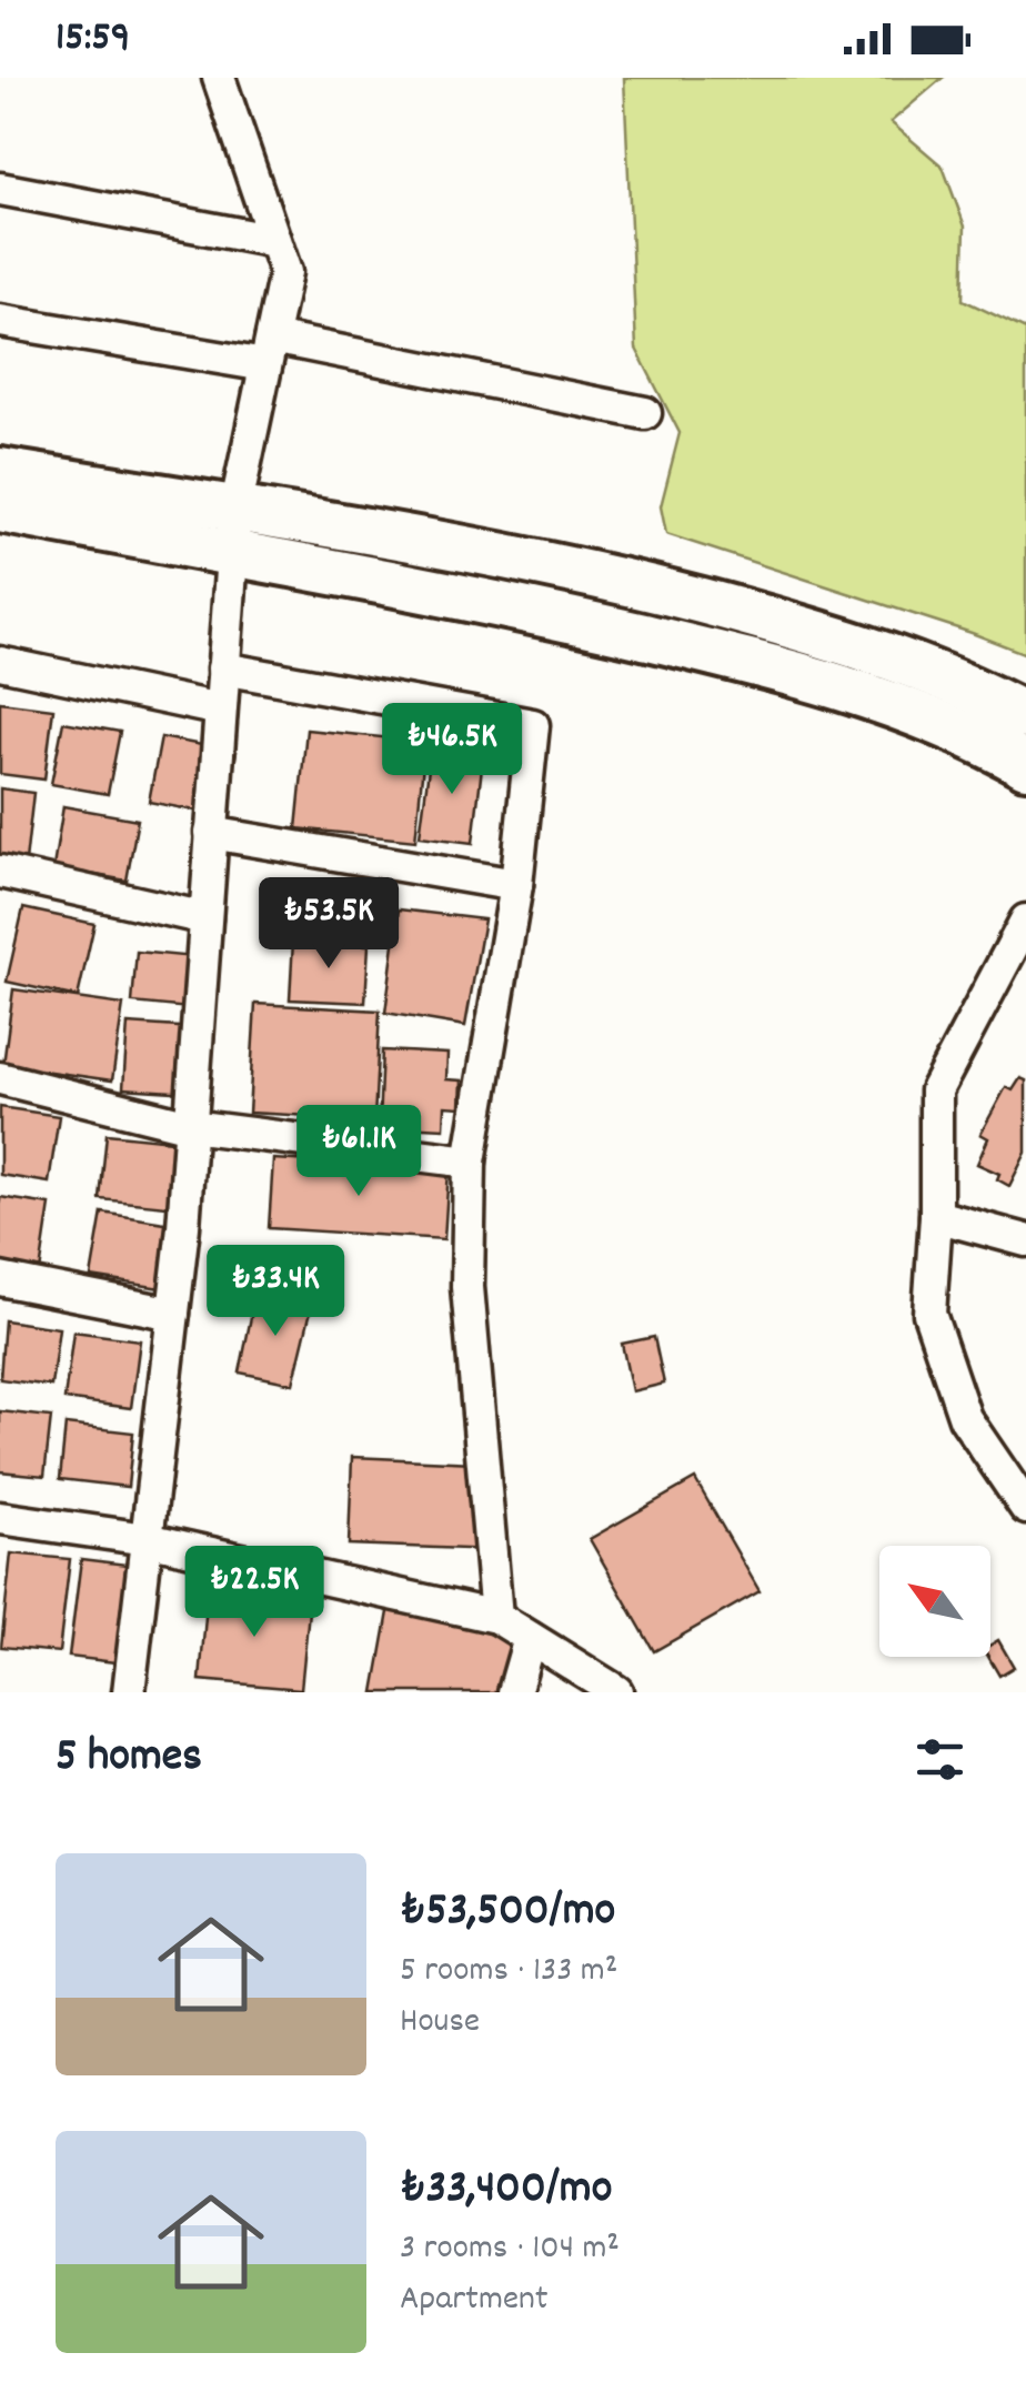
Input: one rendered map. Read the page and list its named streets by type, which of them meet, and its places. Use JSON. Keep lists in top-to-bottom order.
{
  "north": "top left",
  "page": {
    "status": "15:59",
    "price": [
      "₺46.5K",
      "₺53.5K",
      "₺61.1K",
      "₺33.4K",
      "₺22.5K"
    ],
    "heading": "5 homes",
    "list": [
      {
        "name": "₺53,500/mo",
        "note": "5 rooms · 133 m² · House"
      },
      {
        "name": "₺33,400/mo",
        "note": "3 rooms · 104 m² · Apartment"
      }
    ]
  }
}
